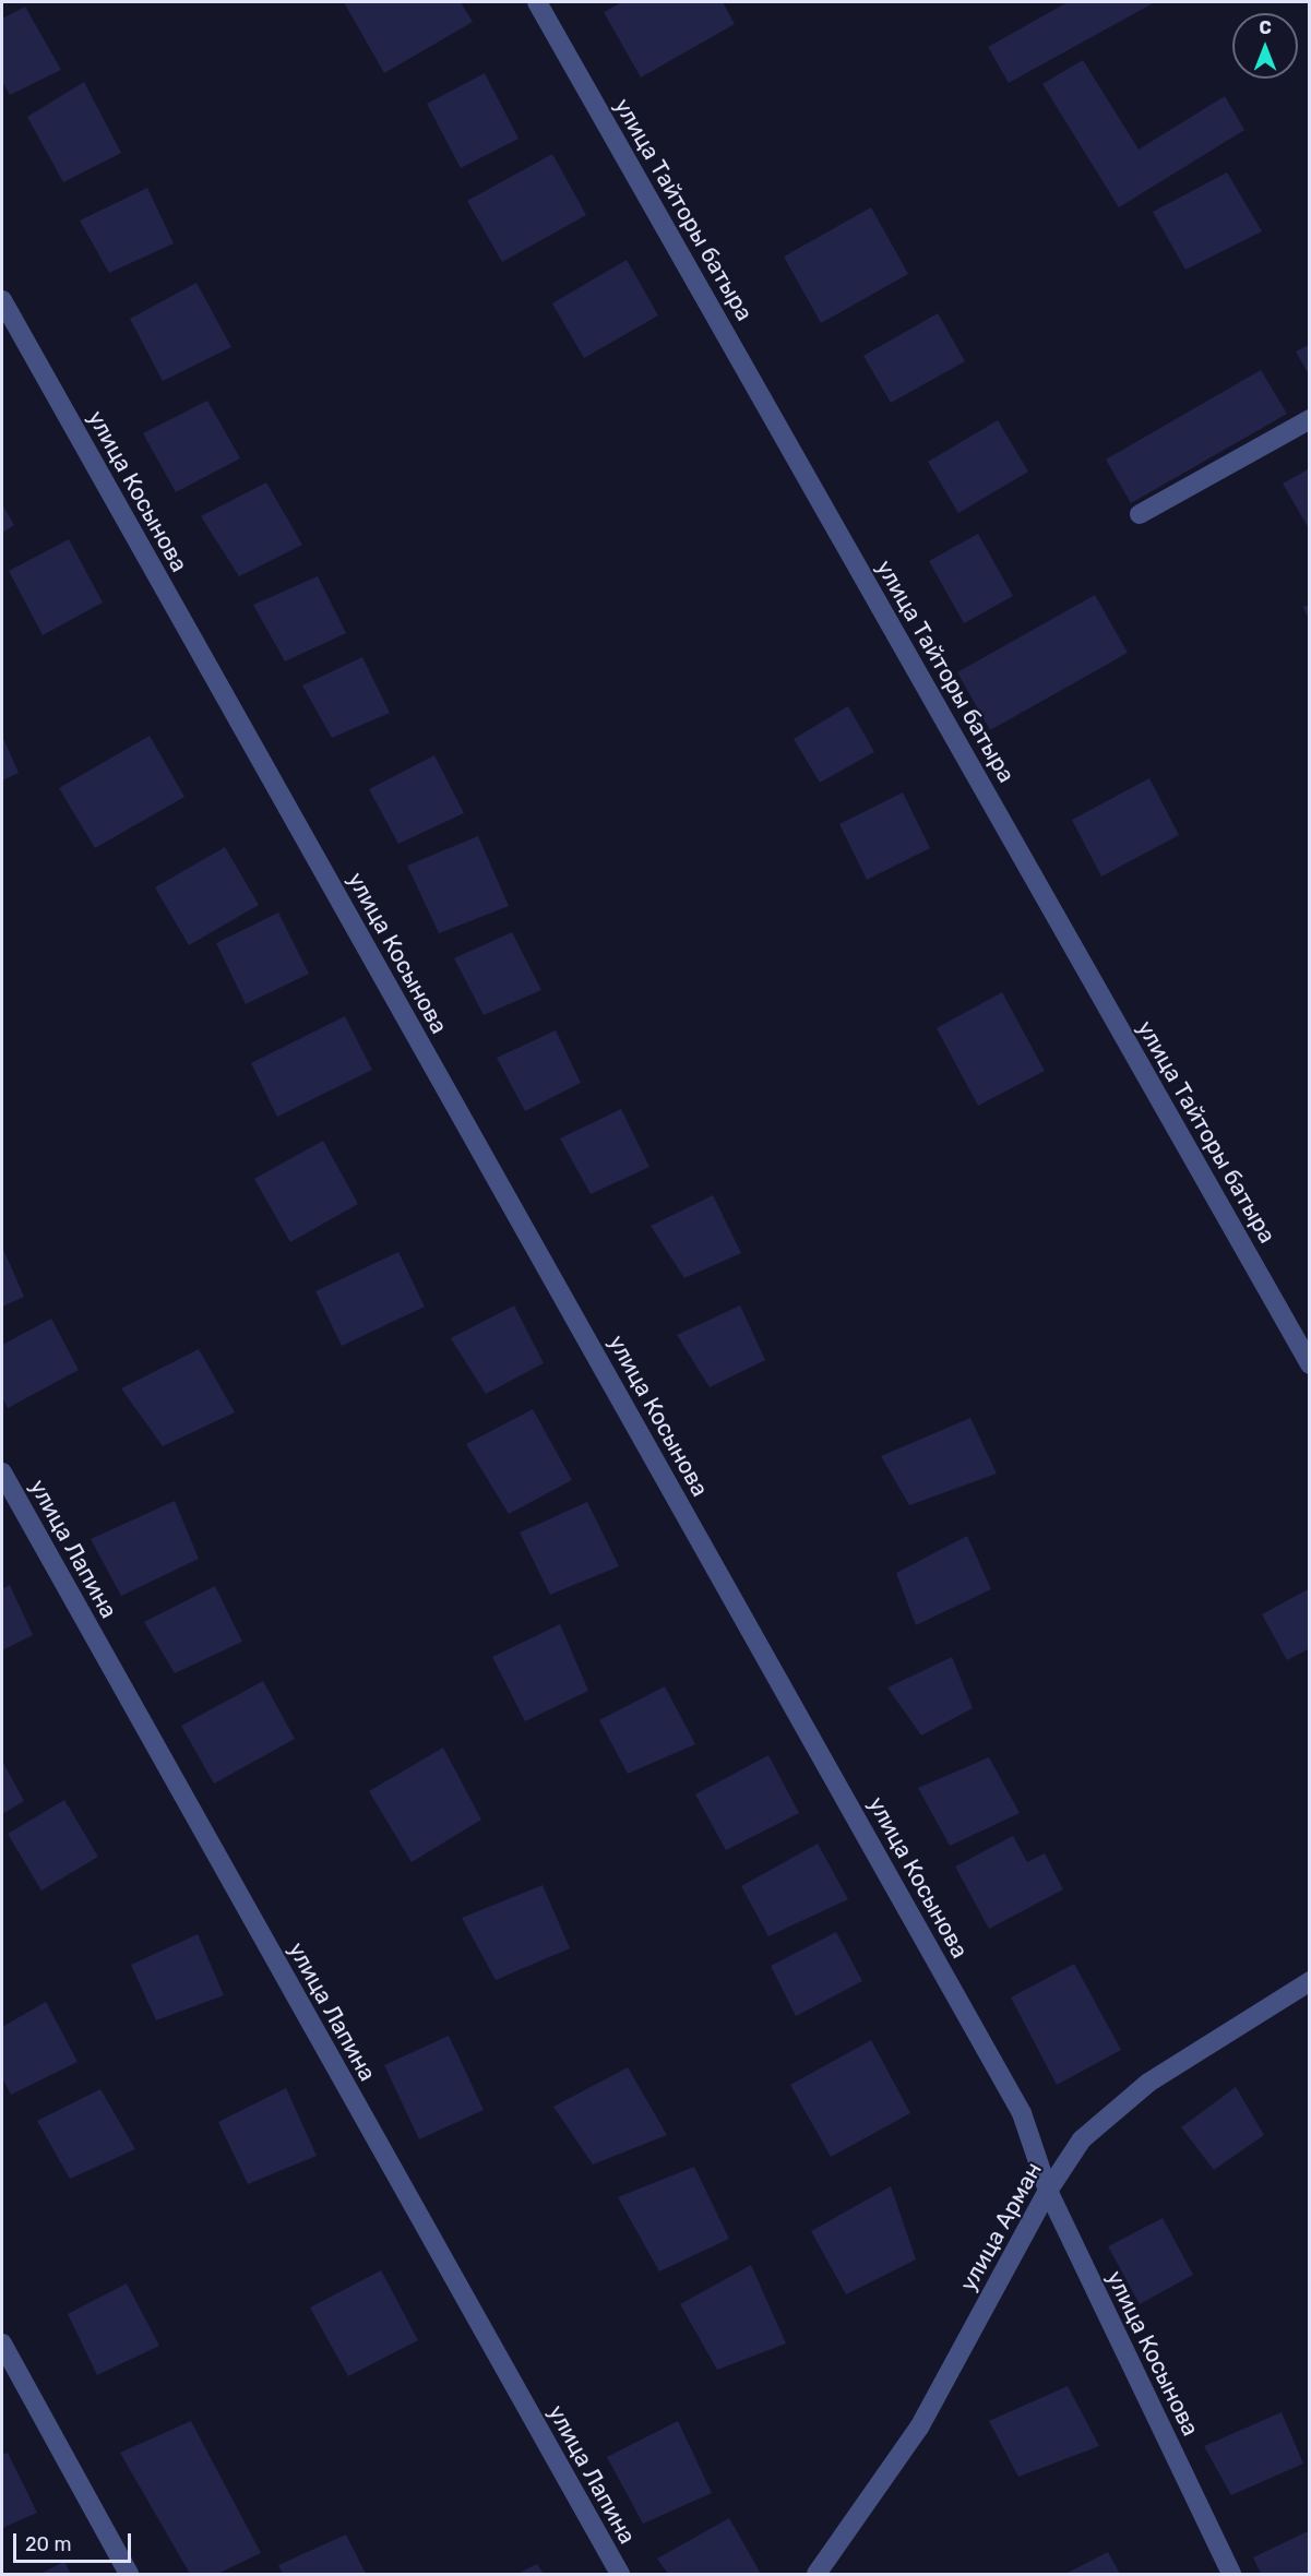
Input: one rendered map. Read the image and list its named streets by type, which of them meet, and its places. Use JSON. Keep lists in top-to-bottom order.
{
  "streets": {
    "street": [
      "улица Тайторы батыра",
      "улица Косынова",
      "улица Лапина",
      "улица Арман"
    ]
  },
  "crossings": [
    ["улица Косынова", "улица Арман"]
  ],
  "scale_bar": "20 m",
  "north": "top"
}
